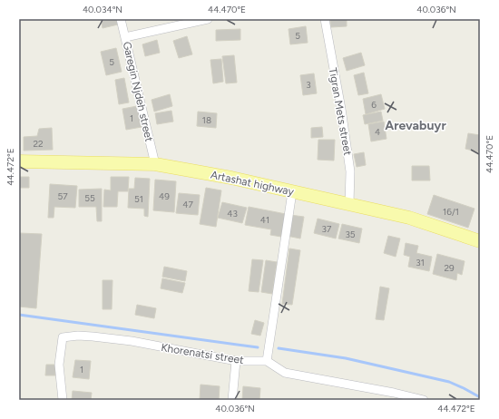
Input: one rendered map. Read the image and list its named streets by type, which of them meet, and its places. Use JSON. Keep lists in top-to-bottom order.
{
  "streets": {
    "main road": ["Artashat highway"],
    "street": ["Garegin Njdeh street", "Tigran Mets street", "Khorenatsi street"]
  },
  "crossings": [
    ["Garegin Njdeh street", "Artashat highway"],
    ["Tigran Mets street", "Artashat highway"]
  ],
  "districts": ["Arevabuyr"],
  "house_numbers": [
    "5",
    "5",
    "3",
    "6",
    "1",
    "18",
    "4",
    "22",
    "57",
    "49",
    "55",
    "51",
    "47",
    "16/1",
    "43",
    "41",
    "37",
    "35",
    "31",
    "29",
    "1"
  ],
  "coordinates": [
    "40.034°N",
    "44.470°E",
    "40.036°N",
    "44.472°E"
  ]
}
